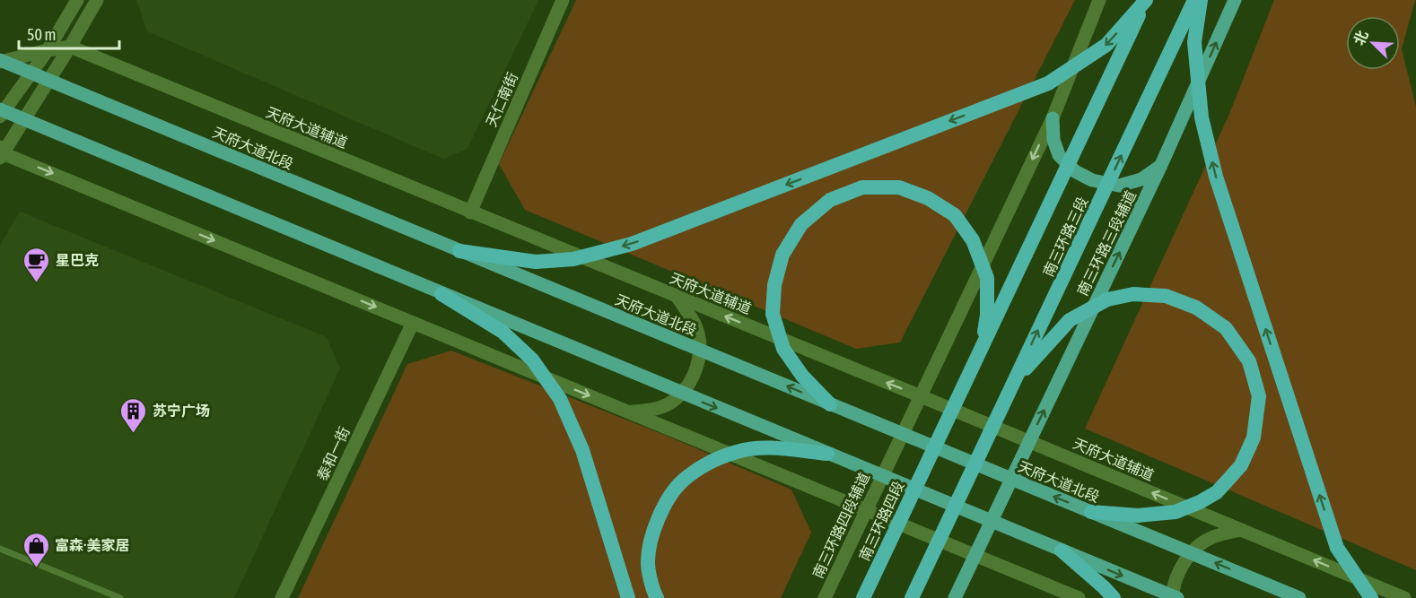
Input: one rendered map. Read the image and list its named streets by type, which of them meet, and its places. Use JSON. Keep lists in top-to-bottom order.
{
  "streets": {
    "highway": ["南三环路三段", "南三环路四段"],
    "main road": ["天府大道北段", "南三环路三段辅道"],
    "street": [
      "天仁南街",
      "天府大道辅道",
      "泰和一街",
      "南三环路四段辅道"
    ]
  },
  "crossings": [
    ["天仁南街", "天府大道辅道"],
    ["天府大道辅道", "南三环路三段辅道"],
    ["天府大道辅道", "南三环路四段辅道"],
    ["南三环路三段", "南三环路四段"]
  ],
  "one_way": ["天府大道辅道", "南三环路三段辅道"],
  "places": {
    "cafe": ["星巴克"],
    "building": ["苏宁广场"],
    "shop": ["富森·美家居"]
  },
  "scale_bar": "50 m",
  "north": "top left"
}
